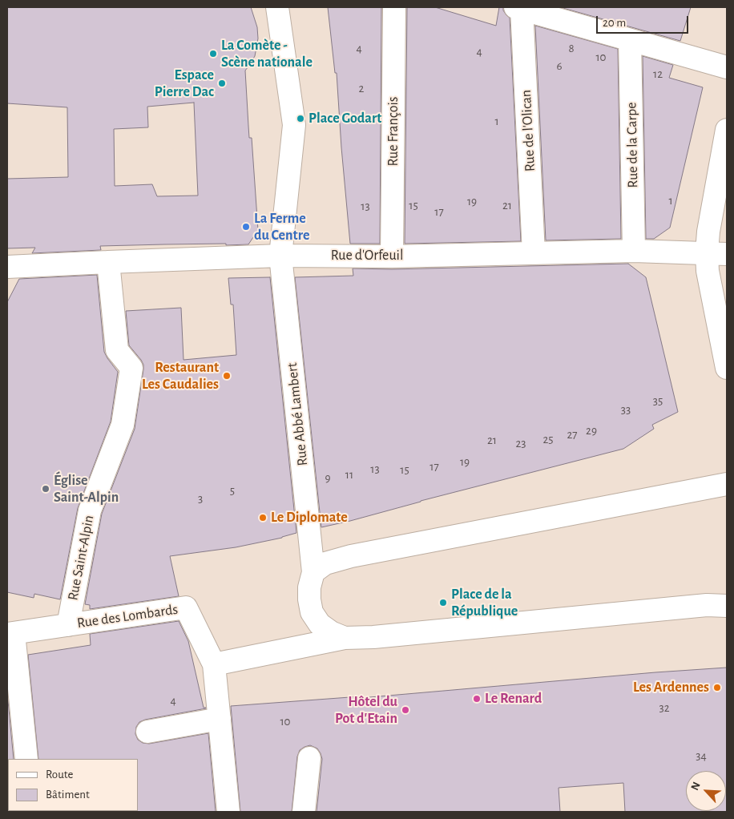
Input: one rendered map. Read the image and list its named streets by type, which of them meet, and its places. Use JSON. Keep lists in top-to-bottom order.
{
  "streets": {
    "street": [
      "Rue de l'Olican",
      "Rue François",
      "Rue de la Carpe",
      "Rue d'Orfeuil",
      "Rue Abbé Lambert",
      "Rue Saint-Alpin",
      "Rue des Lombards"
    ]
  },
  "crossings": [
    ["Rue de l'Olican", "Rue d'Orfeuil"],
    ["Rue François", "Rue d'Orfeuil"],
    ["Rue de la Carpe", "Rue d'Orfeuil"],
    ["Rue d'Orfeuil", "Rue Abbé Lambert"],
    ["Rue d'Orfeuil", "Rue Saint-Alpin"],
    ["Rue Saint-Alpin", "Rue des Lombards"]
  ],
  "places": [
    "La Comète - Scène nationale",
    "Espace Pierre Dac",
    "Place Godart",
    "La Ferme du Centre",
    "Restaurant Les Caudalies",
    "Église Saint-Alpin",
    "Le Diplomate",
    "Place de la République",
    "Les Ardennes",
    "Le Renard",
    "Hôtel du Pot d'Etain"
  ],
  "house_numbers": [
    "4",
    "8",
    "4",
    "10",
    "6",
    "12",
    "2",
    "1",
    "1",
    "19",
    "15",
    "21",
    "13",
    "17",
    "35",
    "33",
    "29",
    "27",
    "25",
    "21",
    "23",
    "19",
    "17",
    "13",
    "15",
    "11",
    "9",
    "5",
    "3",
    "4",
    "32",
    "10",
    "34"
  ],
  "legend": ["Route", "Bâtiment"],
  "scale_bar": "20 m",
  "north": "top left"
}
